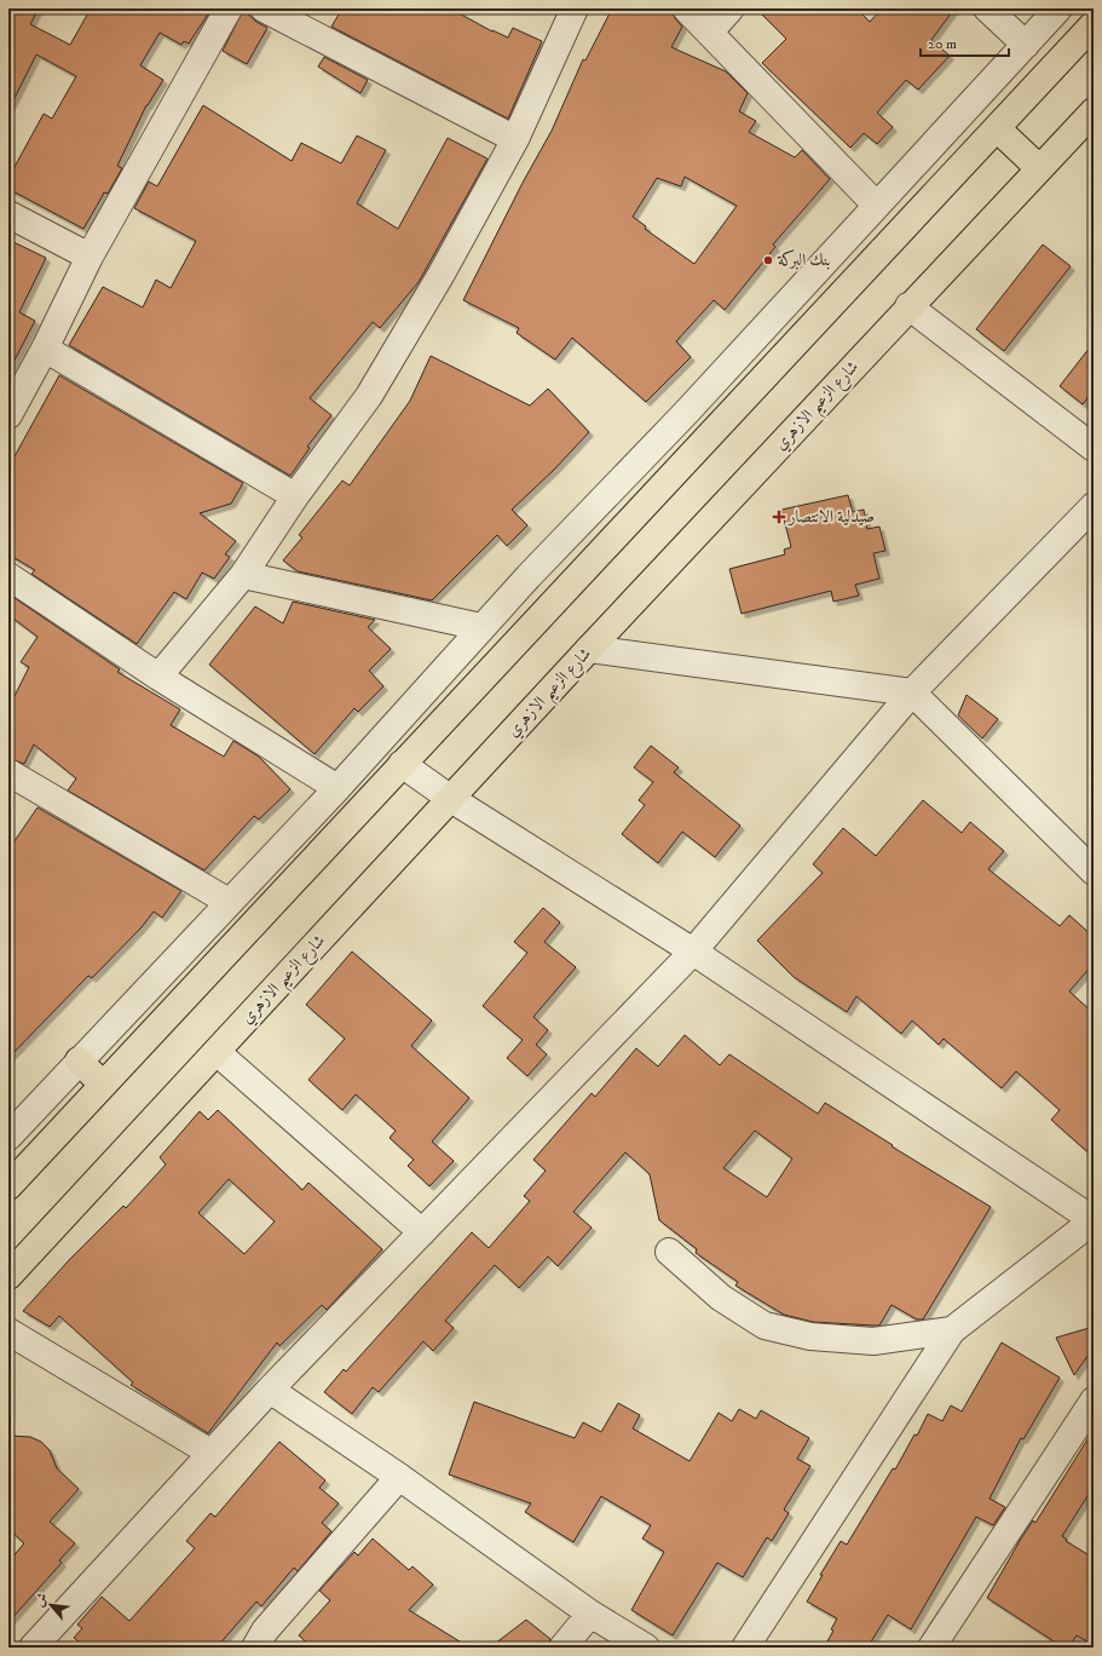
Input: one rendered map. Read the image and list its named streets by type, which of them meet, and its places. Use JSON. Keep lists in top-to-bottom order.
{
  "streets": {
    "main road": ["شارع الزعيم الازهري"]
  },
  "places": {
    "other": ["بنك البركة"],
    "health": ["صيدلية الانتصار"]
  },
  "scale_bar": "20 m",
  "north": "top left"
}
